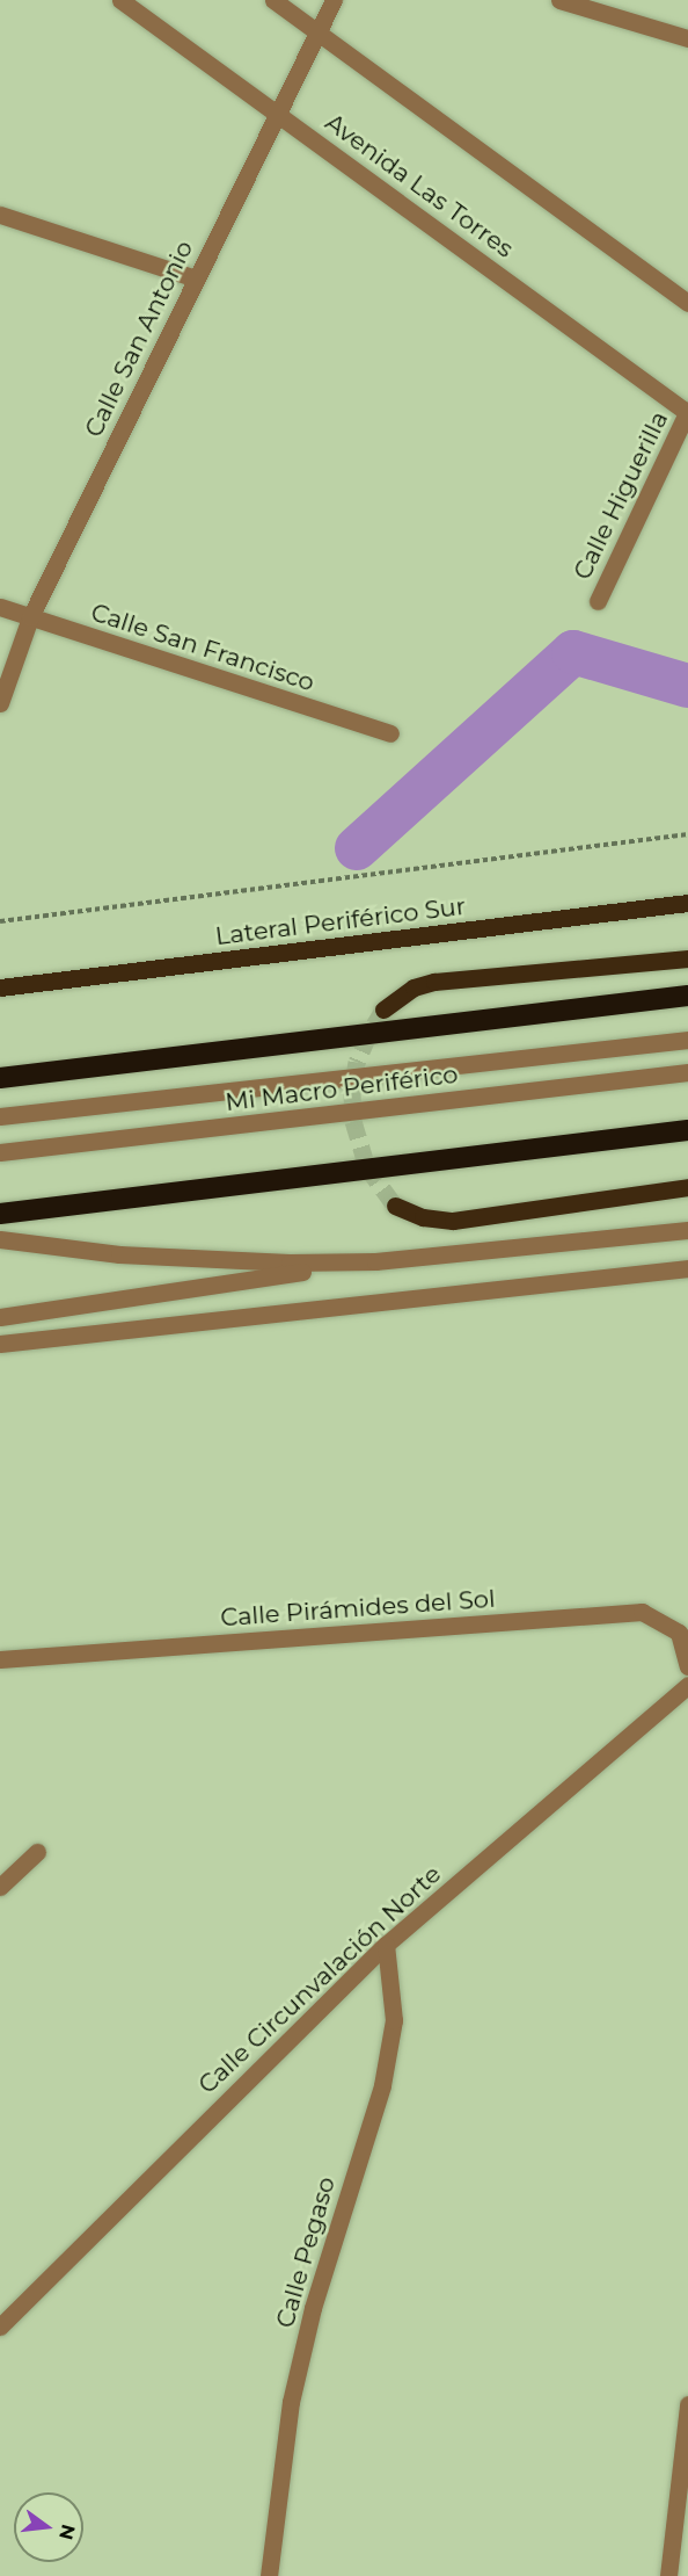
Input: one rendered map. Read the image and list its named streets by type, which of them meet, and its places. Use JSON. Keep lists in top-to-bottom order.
{
  "streets": {
    "main road": ["Lateral Periférico Sur"],
    "street": [
      "Avenida Las Torres",
      "Calle San Antonio",
      "Calle Higuerilla",
      "Calle San Francisco",
      "Mi Macro Periférico",
      "Calle Pirámides del Sol",
      "Calle Circunvalación Norte",
      "Calle Pegaso"
    ]
  },
  "crossings": [
    ["Avenida Las Torres", "Calle San Antonio"],
    ["Avenida Las Torres", "Calle Higuerilla"],
    ["Calle San Antonio", "Calle San Francisco"],
    ["Calle Circunvalación Norte", "Calle Pegaso"]
  ],
  "north": "right"
}
